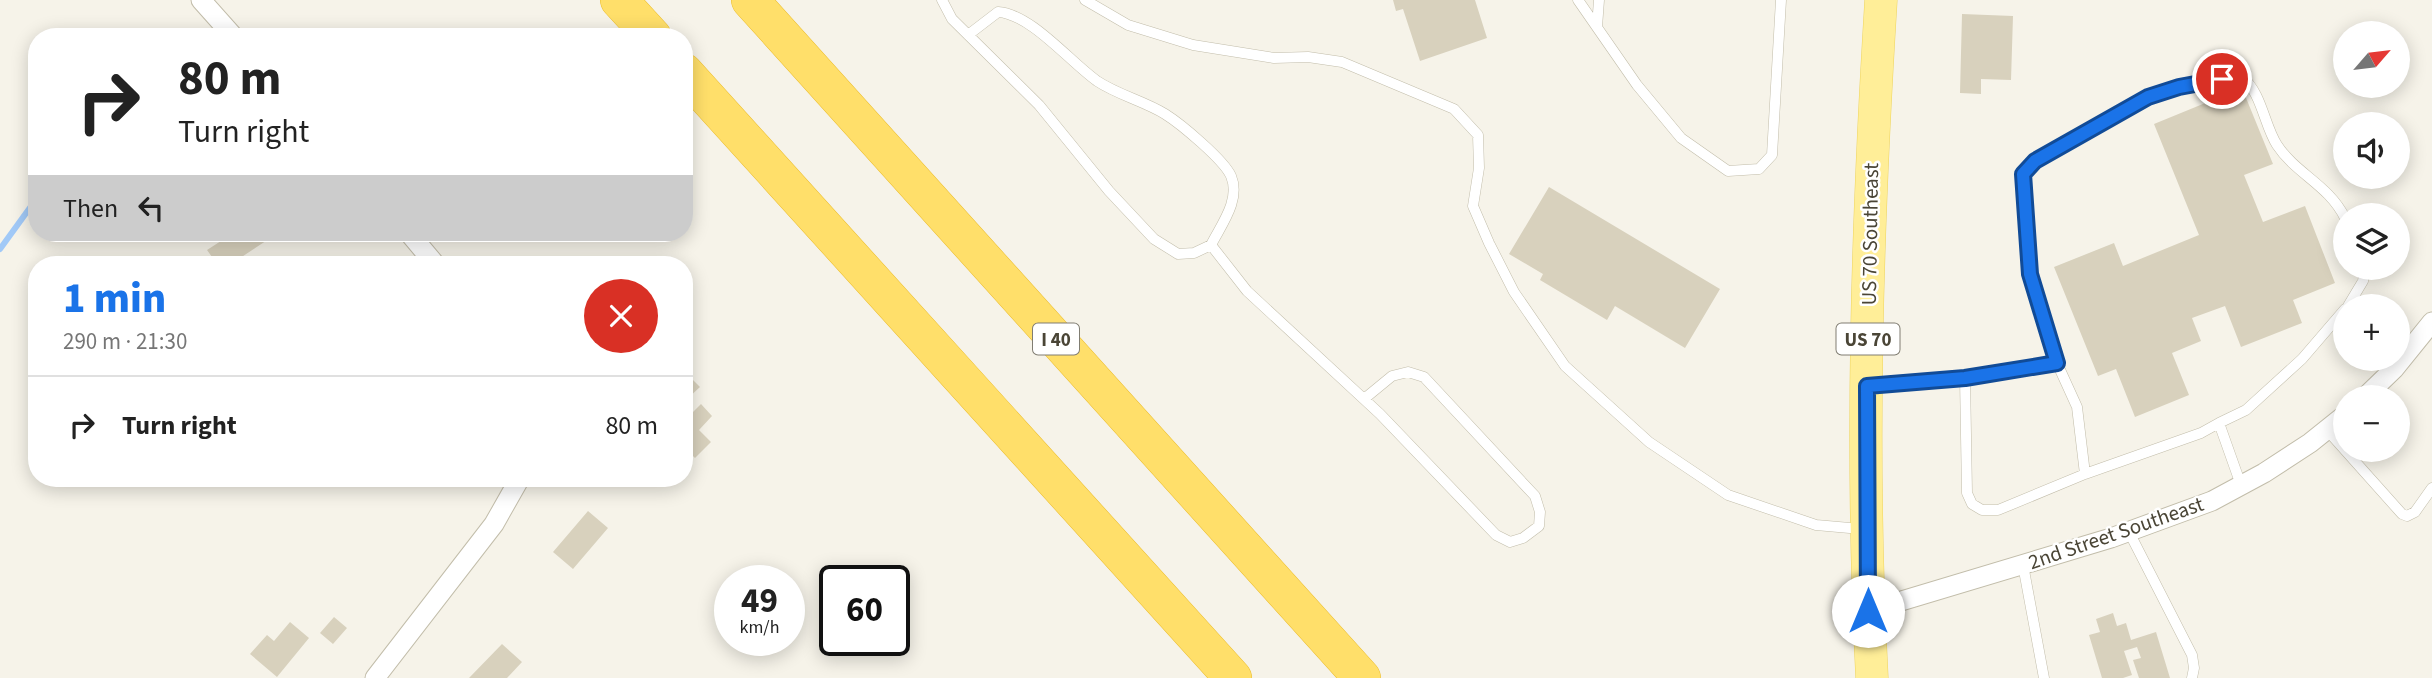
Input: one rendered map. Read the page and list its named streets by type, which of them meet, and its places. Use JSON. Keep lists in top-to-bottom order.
{
  "streets": {
    "highway": ["I 40"],
    "main road": ["US 70 Southeast", "US 70"],
    "street": ["2nd Street Southeast"]
  },
  "crossings": [
    ["US 70 Southeast", "2nd Street Southeast"]
  ],
  "north": "top right",
  "page": {
    "map_buttons": ["+", "−"],
    "turn": ["80 m", "Turn right"],
    "then": "Then",
    "heading": ["1 min", "290 m · 21:30"],
    "list": [
      {
        "name": "Turn right",
        "value": "80 m"
      }
    ],
    "speed": "49 km/h",
    "limit": "60"
  }
}
